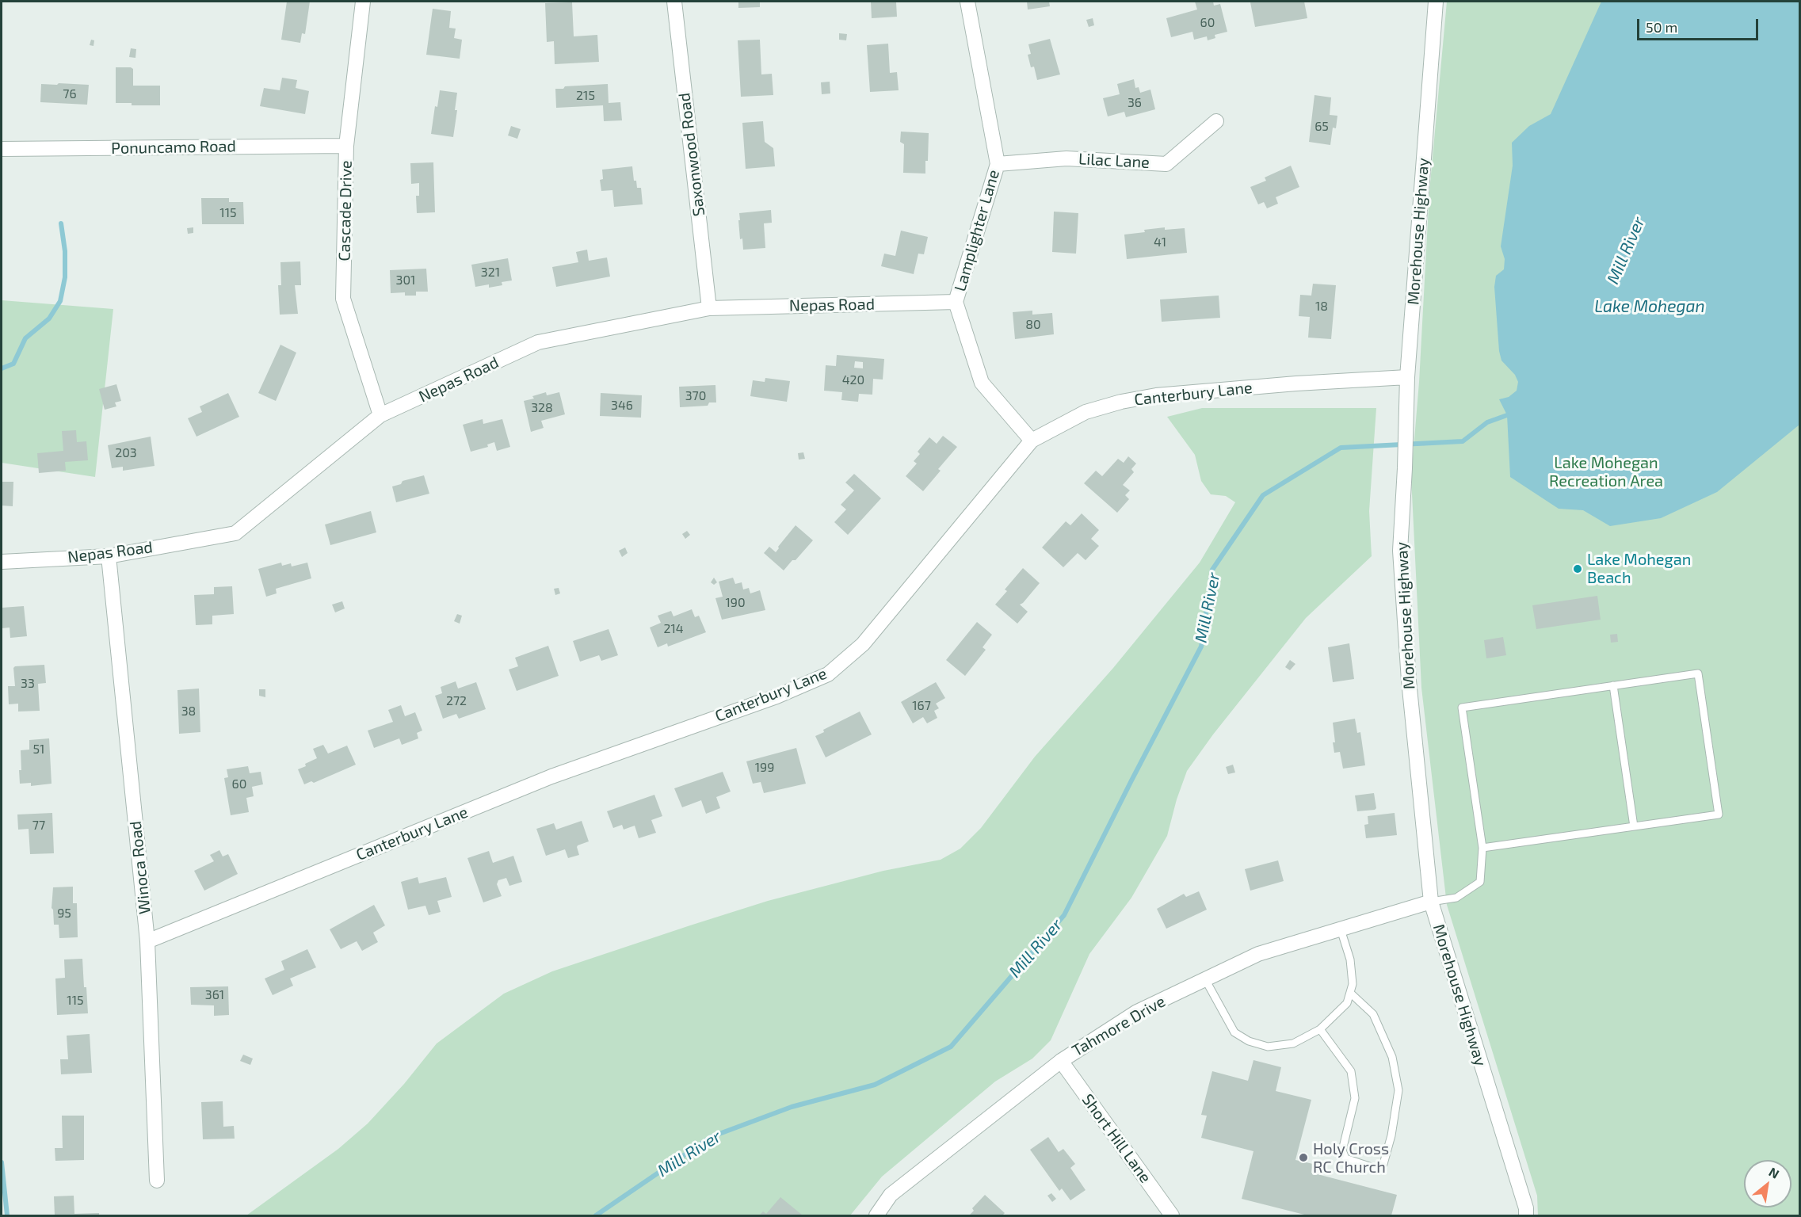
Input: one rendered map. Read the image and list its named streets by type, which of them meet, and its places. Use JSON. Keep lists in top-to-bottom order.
{
  "streets": {
    "street": [
      "Ponuncamo Road",
      "Saxonwood Road",
      "Lilac Lane",
      "Cascade Drive",
      "Lamplighter Lane",
      "Morehouse Highway",
      "Nepas Road",
      "Canterbury Lane",
      "Winoca Road",
      "Tahmore Drive",
      "Short Hill Lane"
    ]
  },
  "crossings": [
    ["Ponuncamo Road", "Cascade Drive"],
    ["Saxonwood Road", "Nepas Road"],
    ["Lilac Lane", "Lamplighter Lane"],
    ["Cascade Drive", "Nepas Road"],
    ["Lamplighter Lane", "Nepas Road"],
    ["Lamplighter Lane", "Canterbury Lane"],
    ["Morehouse Highway", "Canterbury Lane"],
    ["Morehouse Highway", "Tahmore Drive"],
    ["Nepas Road", "Winoca Road"],
    ["Canterbury Lane", "Winoca Road"],
    ["Tahmore Drive", "Short Hill Lane"]
  ],
  "water": ["Mill River", "Lake Mohegan"],
  "parks": ["Lake Mohegan Recreation Area"],
  "places": ["Lake Mohegan Beach", "Holy Cross RC Church"],
  "house_numbers": [
    "60",
    "76",
    "215",
    "36",
    "65",
    "115",
    "41",
    "321",
    "301",
    "18",
    "80",
    "420",
    "370",
    "346",
    "328",
    "203",
    "190",
    "214",
    "33",
    "272",
    "167",
    "38",
    "51",
    "199",
    "60",
    "77",
    "95",
    "361",
    "115"
  ],
  "scale_bar": "50 m",
  "north": "top right"
}
